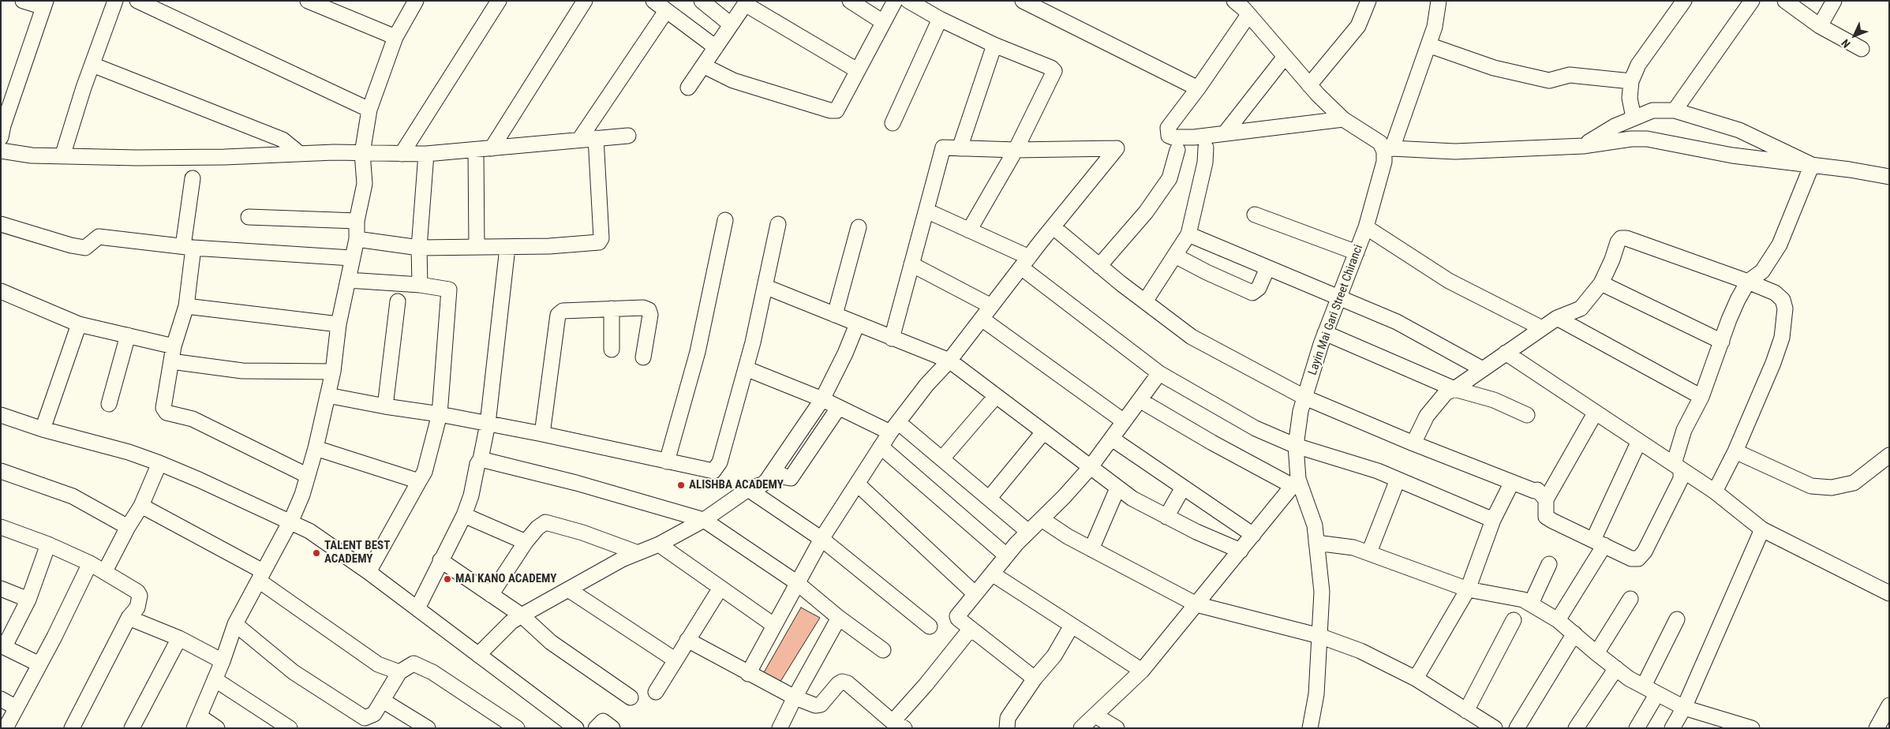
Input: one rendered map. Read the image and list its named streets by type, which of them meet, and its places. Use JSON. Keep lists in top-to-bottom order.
{
  "streets": {
    "street": ["Layin Mai Gari Street Chiranci"]
  },
  "places": ["ALISHBA ACADEMY", "TALENT BEST ACADEMY", "MAI KANO ACADEMY"],
  "north": "bottom left"
}
